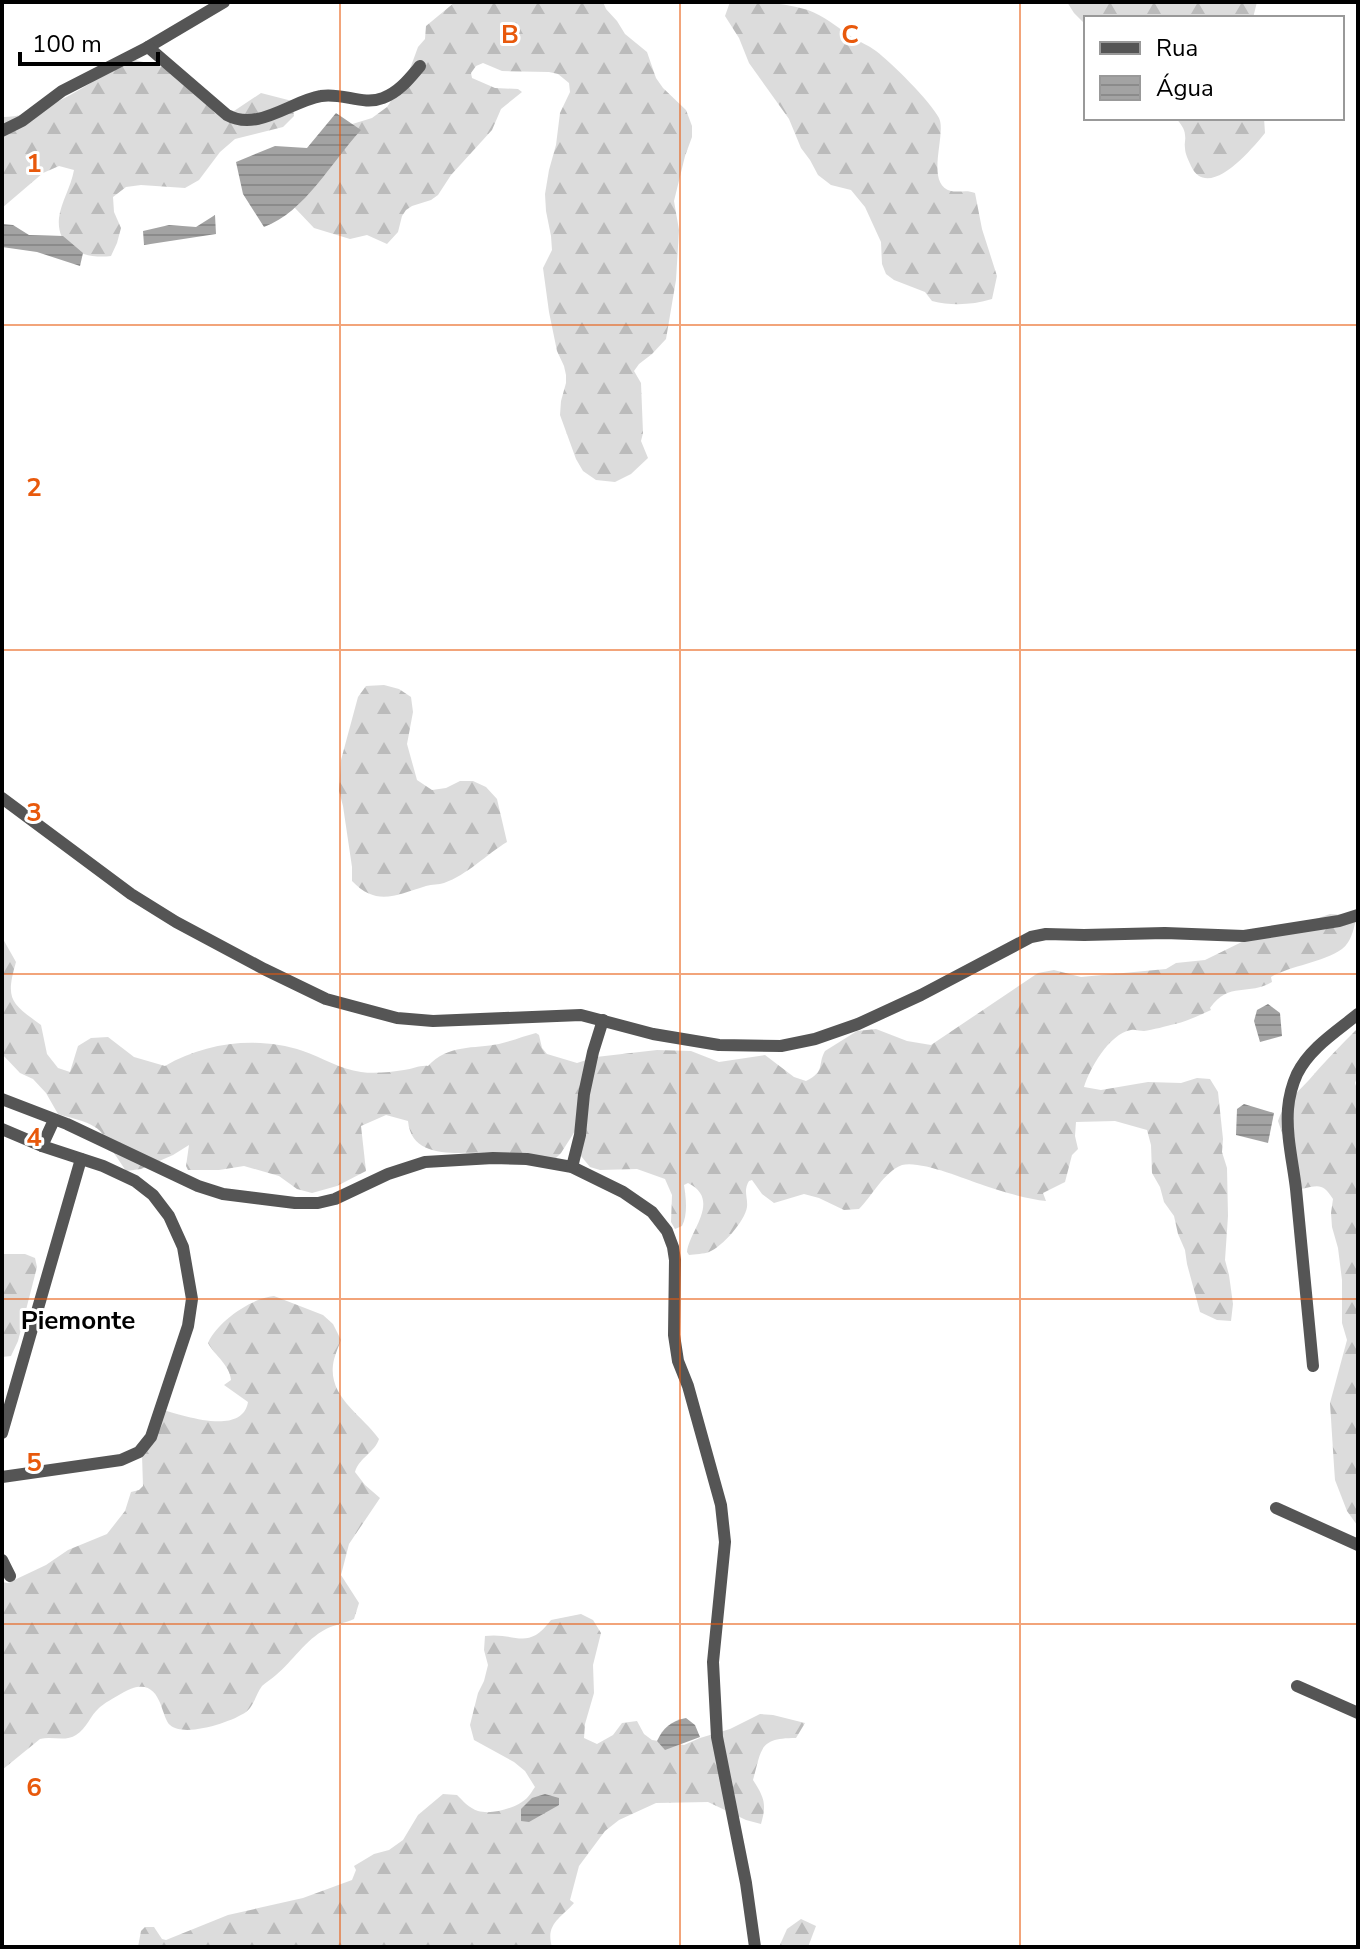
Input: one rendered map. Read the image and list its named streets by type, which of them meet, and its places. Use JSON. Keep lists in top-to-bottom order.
{
  "districts": ["Piemonte"],
  "legend": ["Rua", "Água"],
  "scale_bar": "100 m",
  "grid": {
    "columns": ["B", "C"],
    "rows": [
      "1",
      "2",
      "3",
      "4",
      "5",
      "6"
    ]
  }
}
